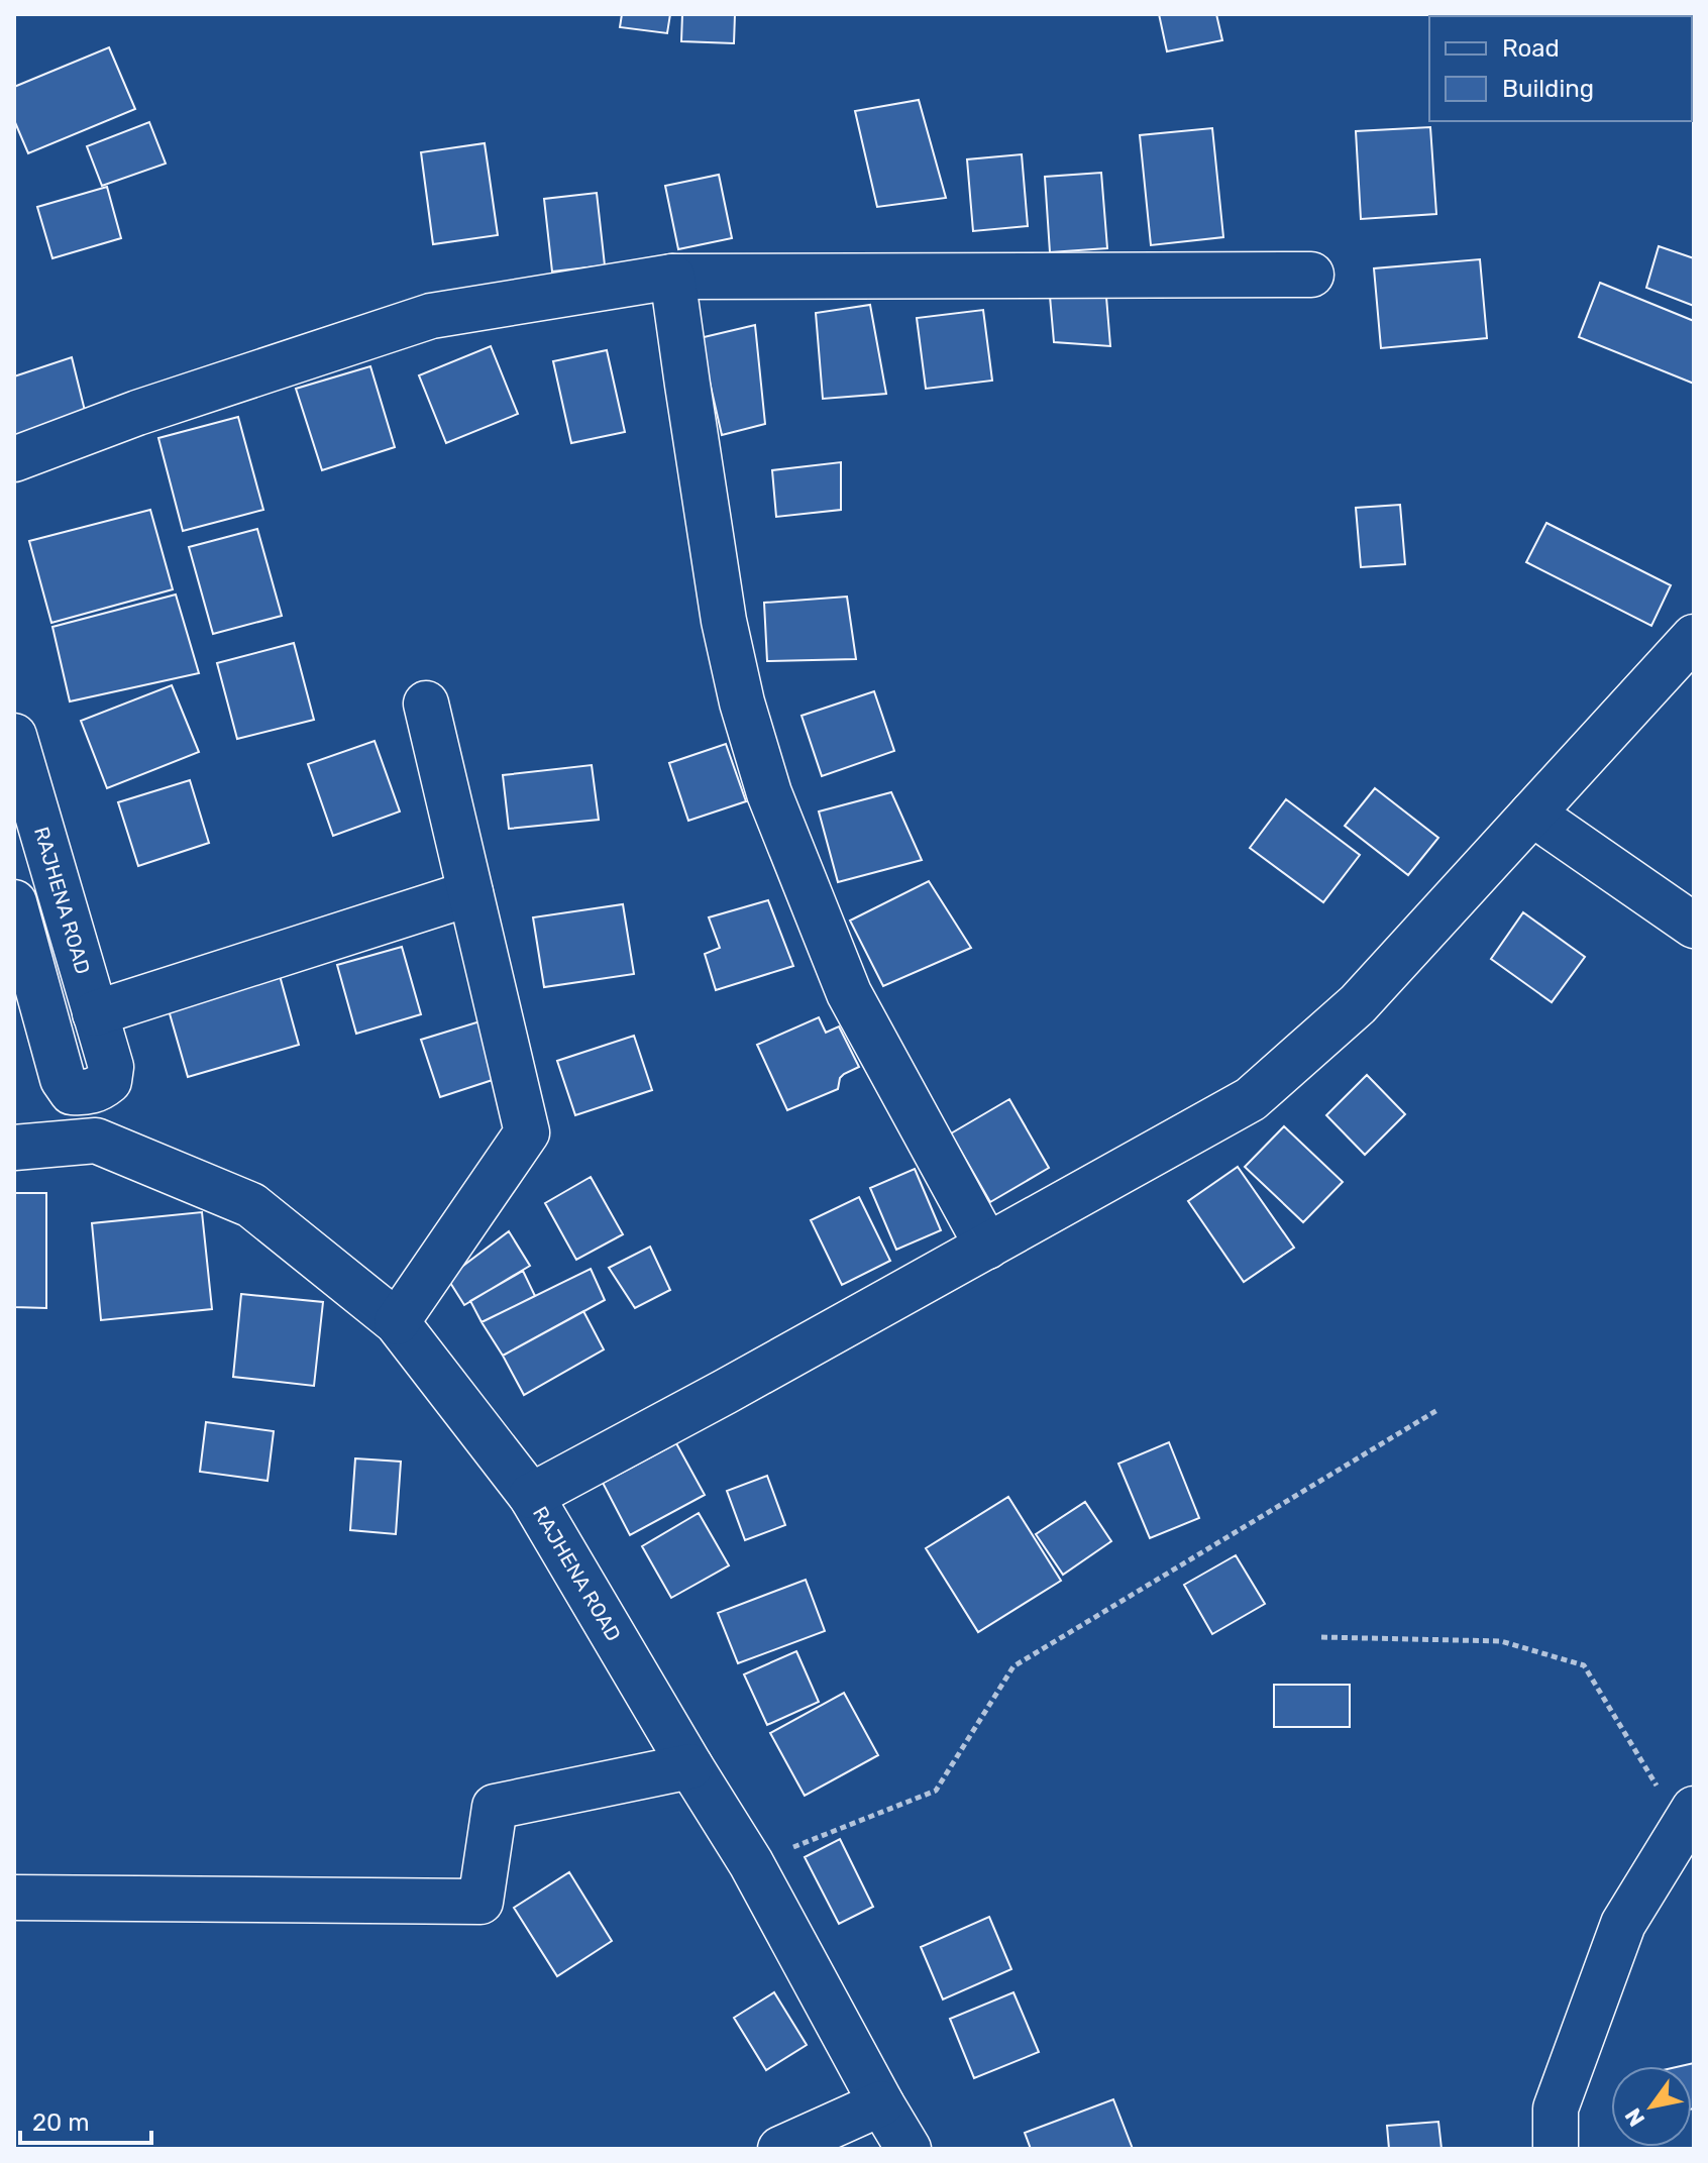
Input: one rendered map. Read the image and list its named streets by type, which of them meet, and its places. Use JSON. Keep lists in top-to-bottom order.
{
  "streets": {
    "street": ["RAJHENA ROAD"]
  },
  "legend": ["Road", "Building"],
  "scale_bar": "20 m",
  "north": "bottom left"
}
